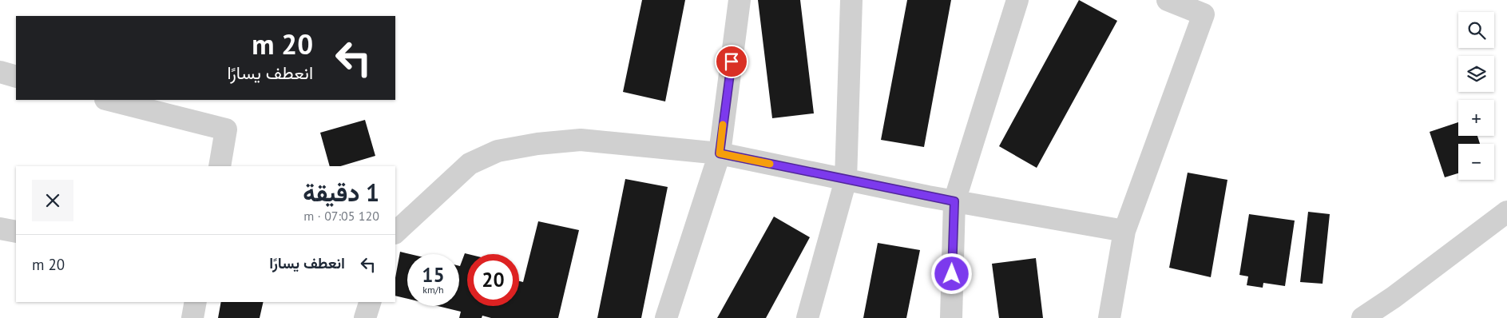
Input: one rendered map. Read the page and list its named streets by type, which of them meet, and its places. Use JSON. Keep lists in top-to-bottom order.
{
  "page": {
    "map_buttons": ["+", "−"],
    "turn": ["20 m", "انعطف يسارًا"],
    "heading": ["1 دقيقة", "120 m · 07:05"],
    "list": [
      {
        "name": "انعطف يسارًا",
        "value": "20 m"
      }
    ],
    "speed": "15 km/h",
    "limit": "20"
  }
}
